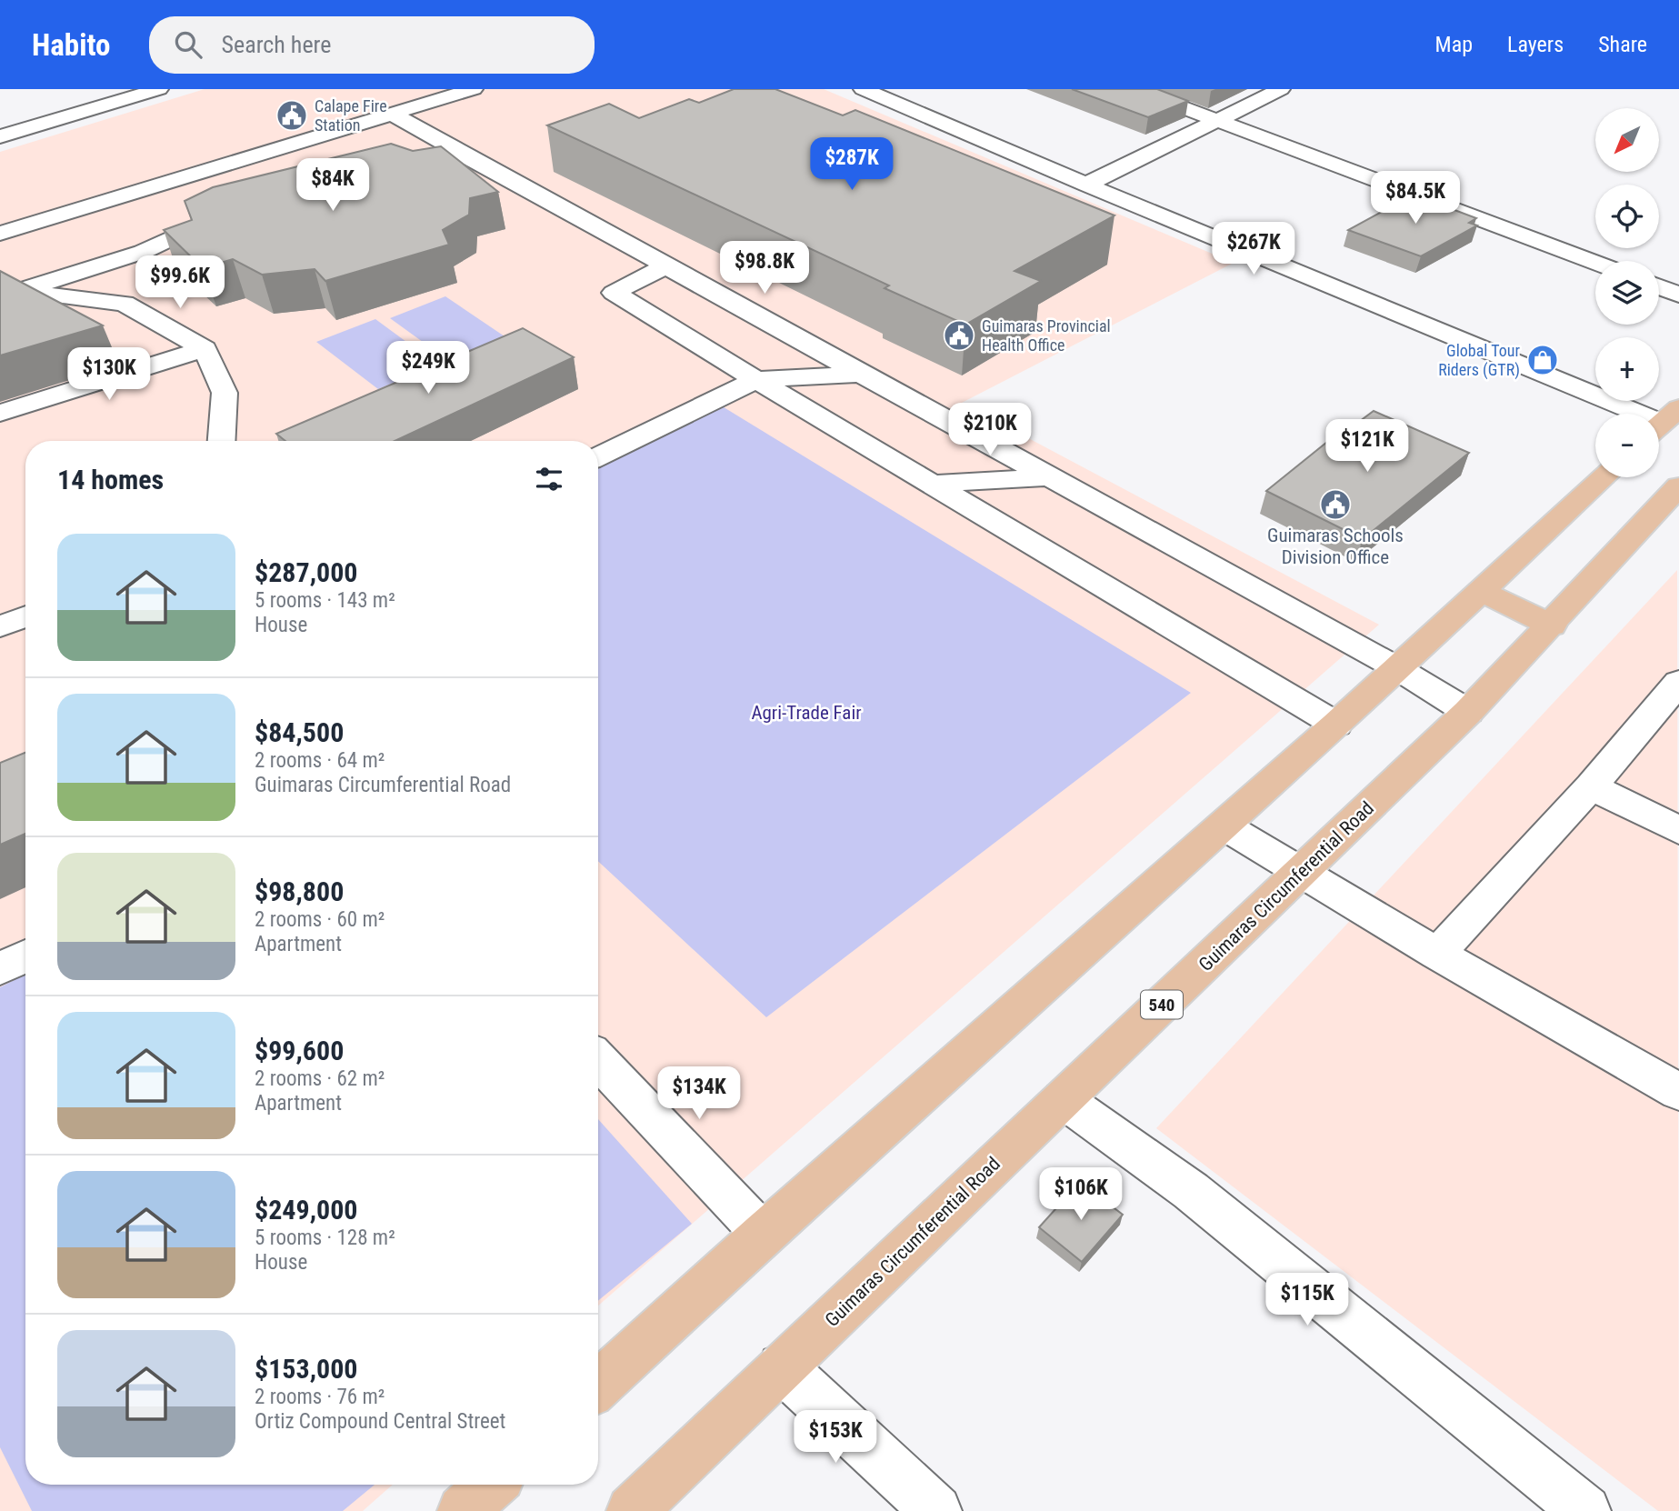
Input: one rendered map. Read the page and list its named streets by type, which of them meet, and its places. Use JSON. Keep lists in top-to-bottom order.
{
  "streets": {
    "main road": ["Guimaras Circumferential Road", "540"]
  },
  "parks": ["Agri-Trade Fair"],
  "places": {
    "public building": ["Calape Fire Station", "Guimaras Provincial Health Office", "Guimaras Schools Division Office"],
    "shop": ["Global Tour Riders (GTR)"]
  },
  "north": "bottom left",
  "page": {
    "header": "Habito",
    "search": "Search here",
    "nav": ["Map", "Layers", "Share"],
    "map_buttons": ["+", "−"],
    "price": [
      "$287K",
      "$84K",
      "$84.5K",
      "$267K",
      "$98.8K",
      "$99.6K",
      "$249K",
      "$130K",
      "$210K",
      "$121K",
      "$134K",
      "$106K",
      "$115K",
      "$153K"
    ],
    "heading": "14 homes",
    "list": [
      {
        "name": "$287,000",
        "note": "5 rooms · 143 m² · House"
      },
      {
        "name": "$84,500",
        "note": "2 rooms · 64 m² · Guimaras Circumferential Road"
      },
      {
        "name": "$98,800",
        "note": "2 rooms · 60 m² · Apartment"
      },
      {
        "name": "$99,600",
        "note": "2 rooms · 62 m² · Apartment"
      },
      {
        "name": "$249,000",
        "note": "5 rooms · 128 m² · House"
      },
      {
        "name": "$153,000",
        "note": "2 rooms · 76 m² · Ortiz Compound Central Street"
      }
    ]
  }
}
